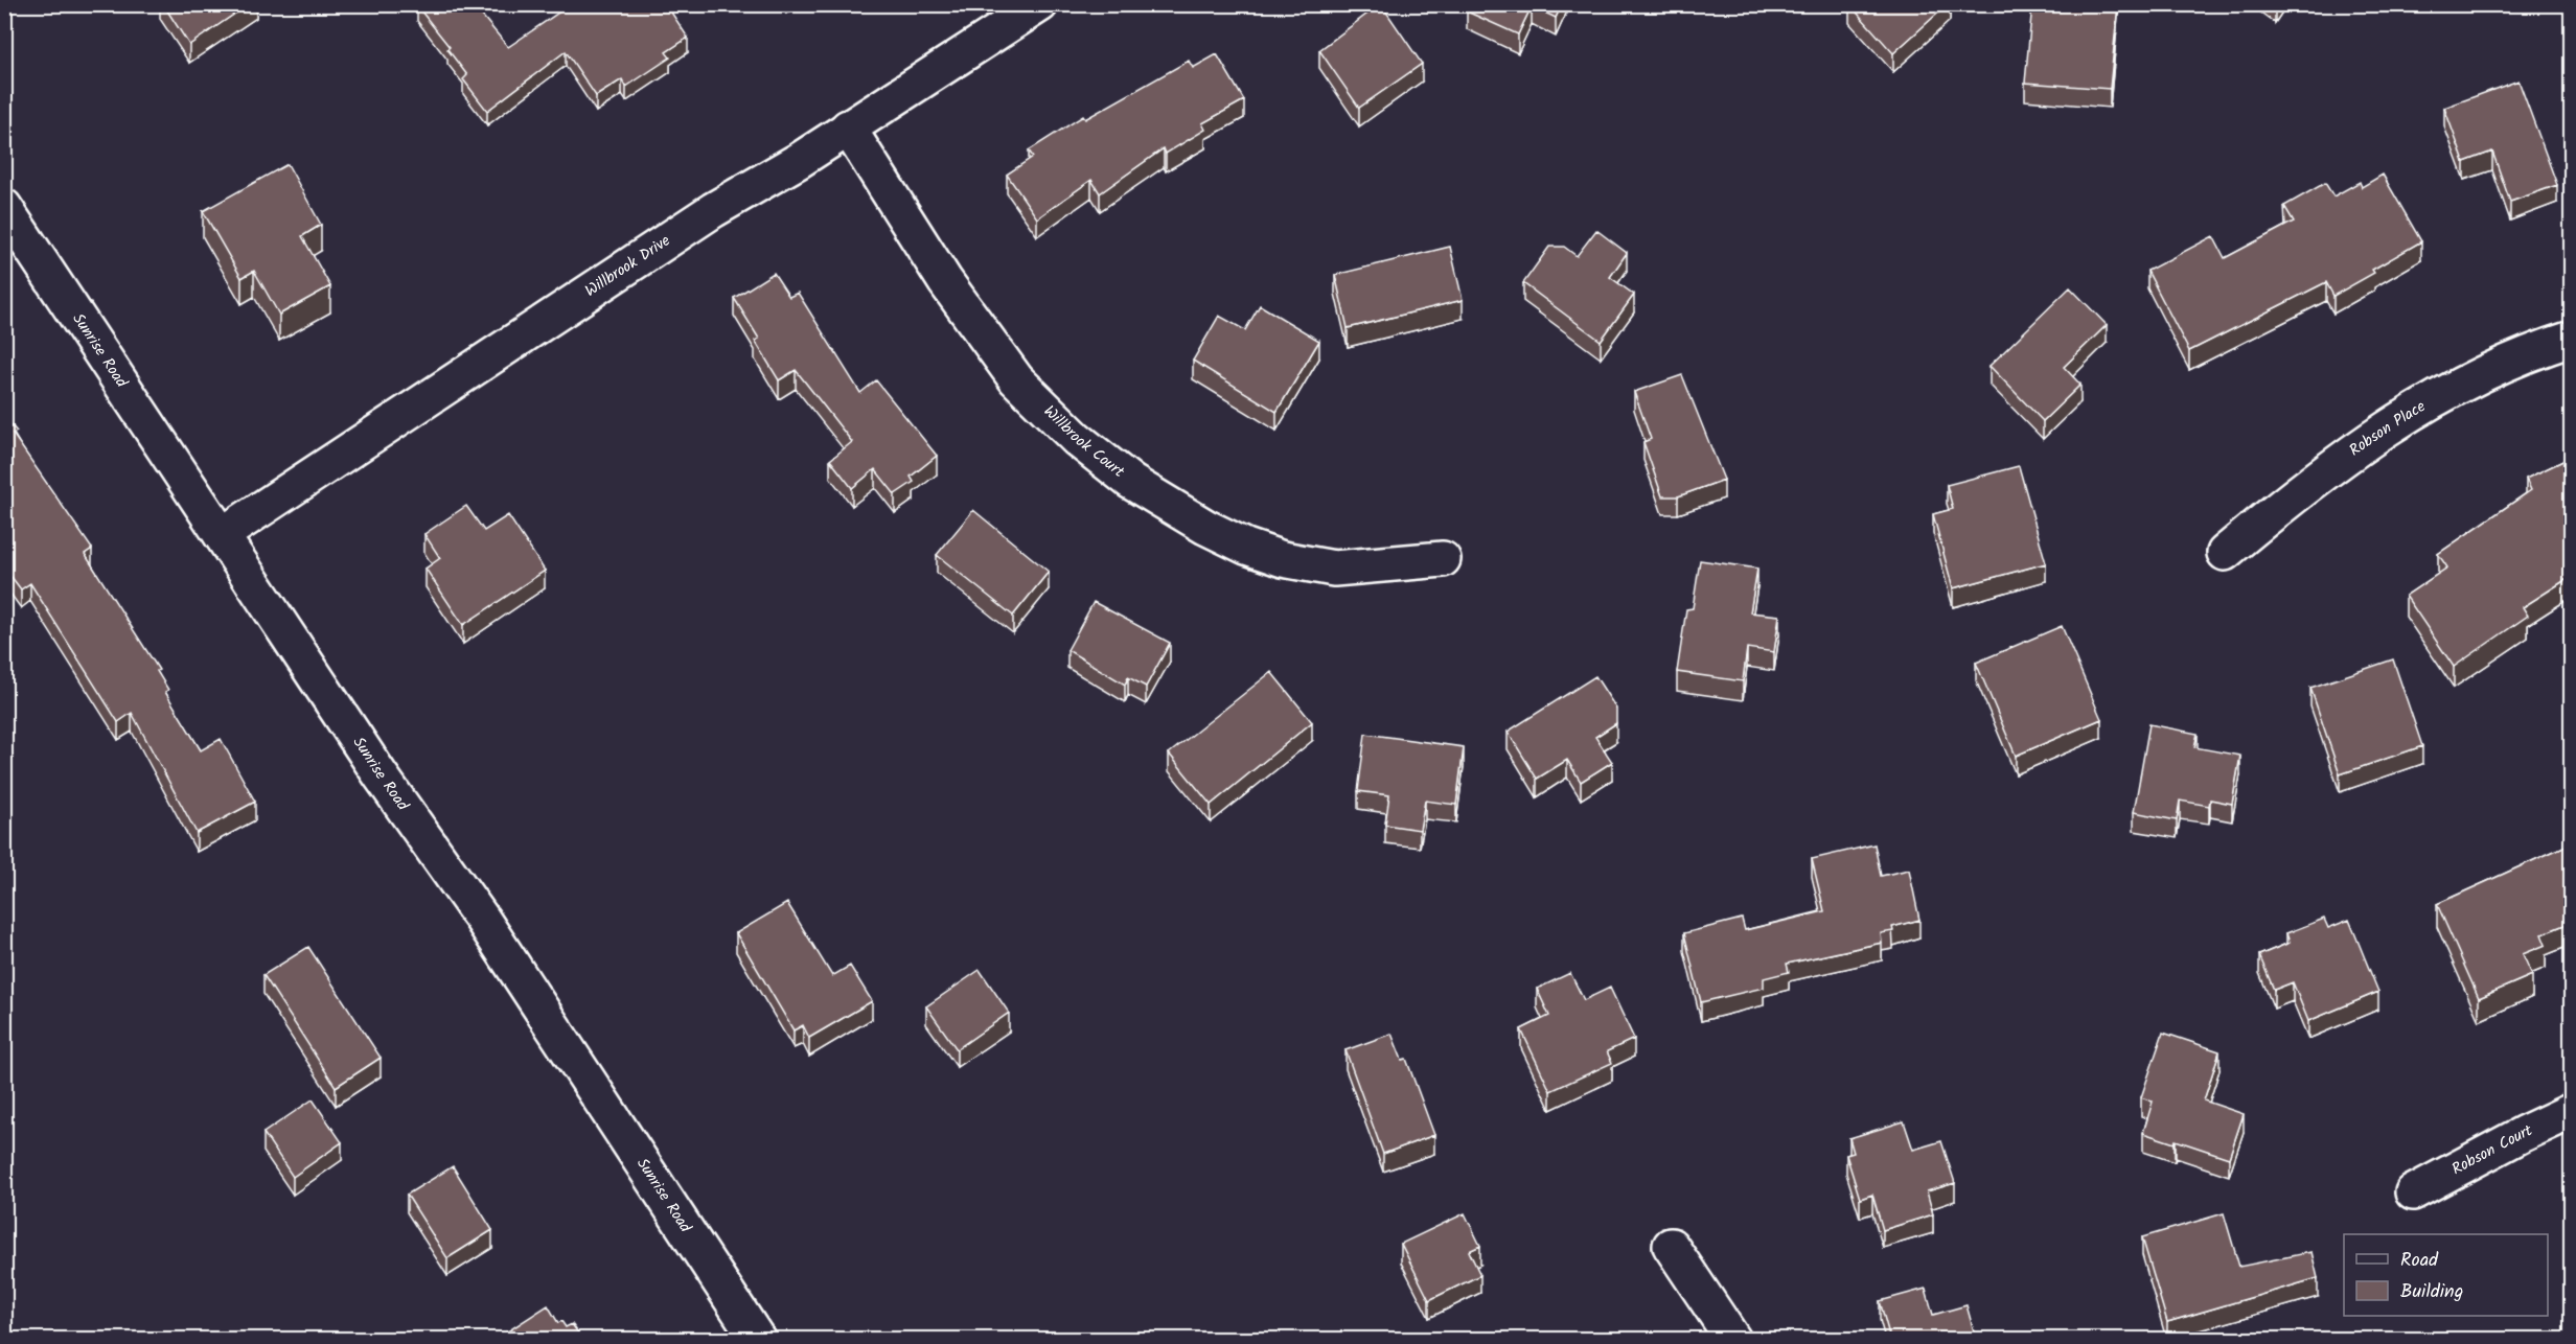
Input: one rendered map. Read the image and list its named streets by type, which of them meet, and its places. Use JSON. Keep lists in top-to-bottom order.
{
  "streets": {
    "street": [
      "Willbrook Drive",
      "Sunrise Road",
      "Robson Place",
      "Willbrook Court",
      "Robson Court"
    ]
  },
  "crossings": [
    ["Willbrook Drive", "Sunrise Road"],
    ["Willbrook Drive", "Willbrook Court"]
  ],
  "legend": ["Road", "Building"]
}
